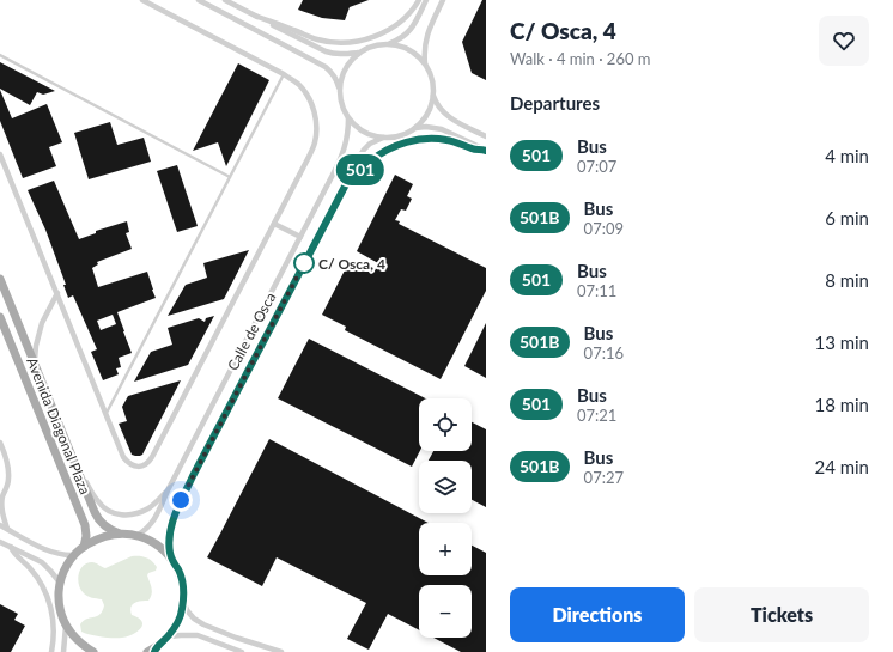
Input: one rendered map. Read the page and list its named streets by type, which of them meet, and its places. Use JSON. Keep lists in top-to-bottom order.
{
  "streets": {
    "main road": ["Avenida Diagonal Plaza"],
    "street": ["Calle de Osca"]
  },
  "places": ["C/ Osca, 4"],
  "lines": ["bus line 501"],
  "page": {
    "on_map": "501",
    "heading": [
      ["C/ Osca, 4", "Walk · 4 min · 260 m"],
      "Departures"
    ],
    "list": [
      {
        "mark": "501",
        "name": "Bus",
        "note": "07:07",
        "value": "4 min"
      },
      {
        "mark": "501B",
        "name": "Bus",
        "note": "07:09",
        "value": "6 min"
      },
      {
        "mark": "501",
        "name": "Bus",
        "note": "07:11",
        "value": "8 min"
      },
      {
        "mark": "501B",
        "name": "Bus",
        "note": "07:16",
        "value": "13 min"
      },
      {
        "mark": "501",
        "name": "Bus",
        "note": "07:21",
        "value": "18 min"
      },
      {
        "mark": "501B",
        "name": "Bus",
        "note": "07:27",
        "value": "24 min"
      }
    ],
    "map_buttons": ["+", "−"],
    "buttons": ["Directions", "Tickets"]
  }
}
